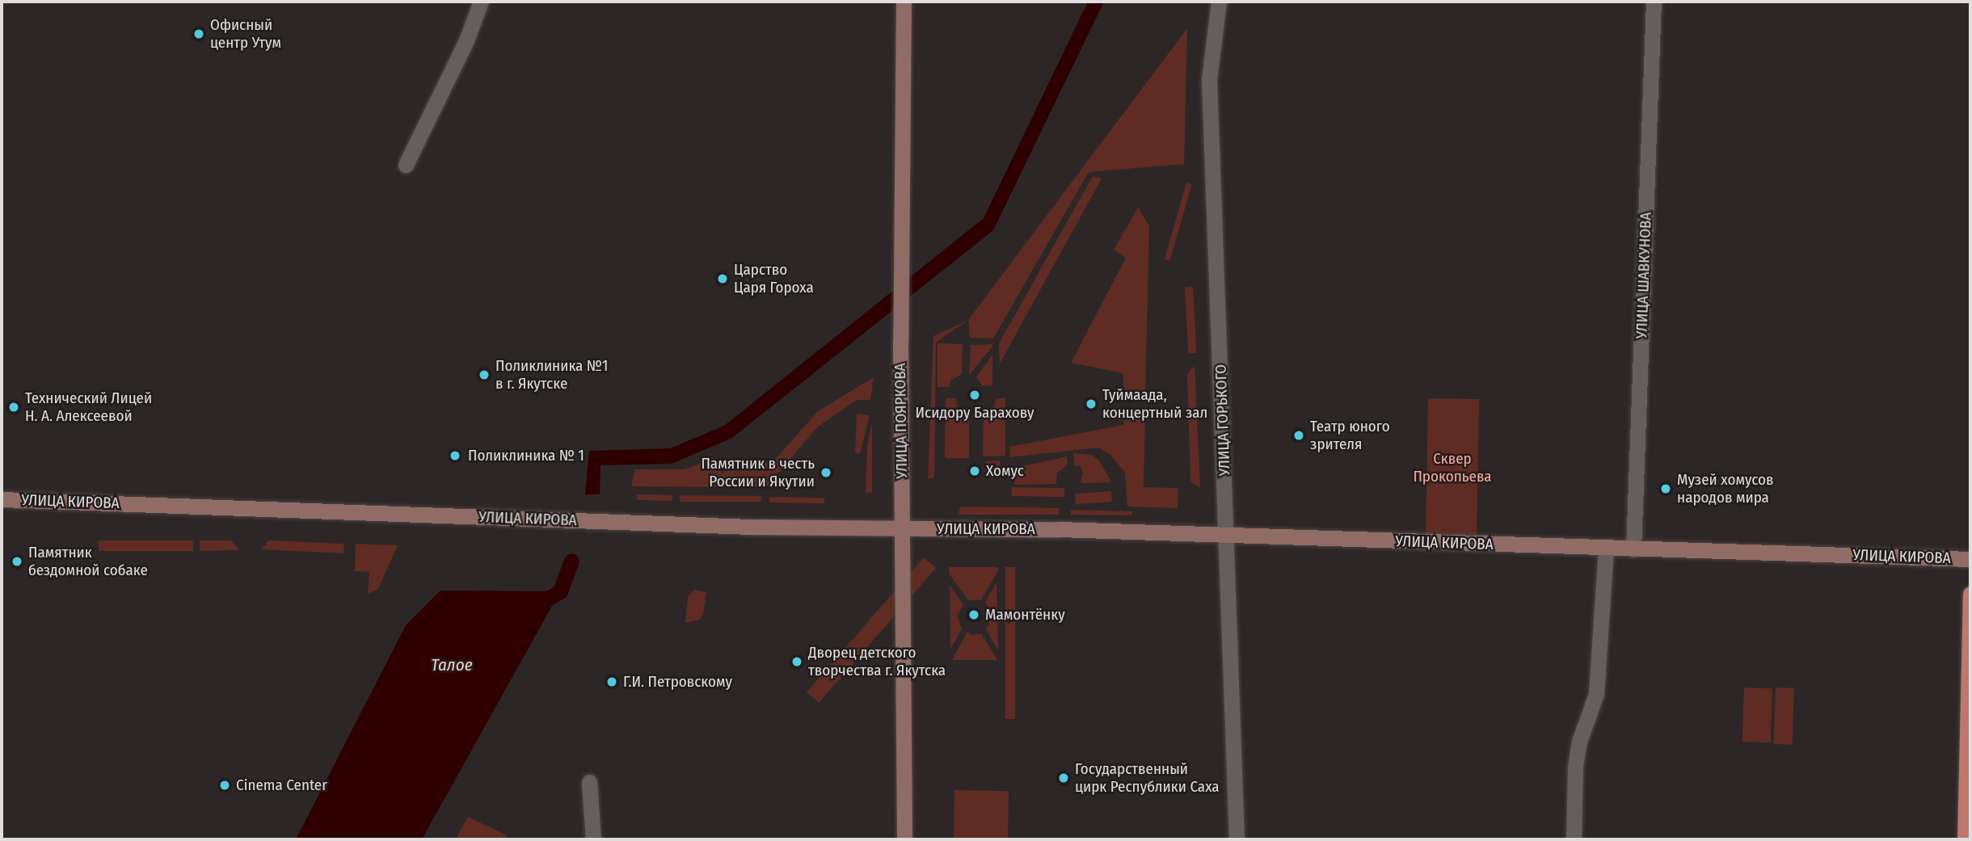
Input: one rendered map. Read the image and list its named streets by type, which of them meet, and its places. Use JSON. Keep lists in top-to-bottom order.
{
  "streets": {
    "main road": ["УЛИЦА ПОЯРКОВА", "УЛИЦА КИРОВА"],
    "street": ["УЛИЦА ШАВКУНОВА", "УЛИЦА ГОРЬКОГО"]
  },
  "crossings": [
    ["УЛИЦА ШАВКУНОВА", "УЛИЦА КИРОВА"],
    ["УЛИЦА ГОРЬКОГО", "УЛИЦА КИРОВА"],
    ["УЛИЦА ПОЯРКОВА", "УЛИЦА КИРОВА"]
  ],
  "water": ["Талое"],
  "parks": ["Сквер Прокопьева"],
  "places": [
    "Офисный центр Утум",
    "Царство Царя Гороха",
    "Поликлиника №1 в г. Якутске",
    "Исидору Барахову",
    "Туймаада, концертный зал",
    "Технический Лицей Н. А. Алексеевой",
    "Театр юного зрителя",
    "Поликлиника № 1",
    "Хомус",
    "Памятник в честь России и Якутии",
    "Музей хомусов народов мира",
    "Памятник бездомной собаке",
    "Мамонтёнку",
    "Дворец детского творчества г. Якутска",
    "Г.И. Петровскому",
    "Государственный цирк Республики Саха",
    "Cinema Center"
  ]
}
